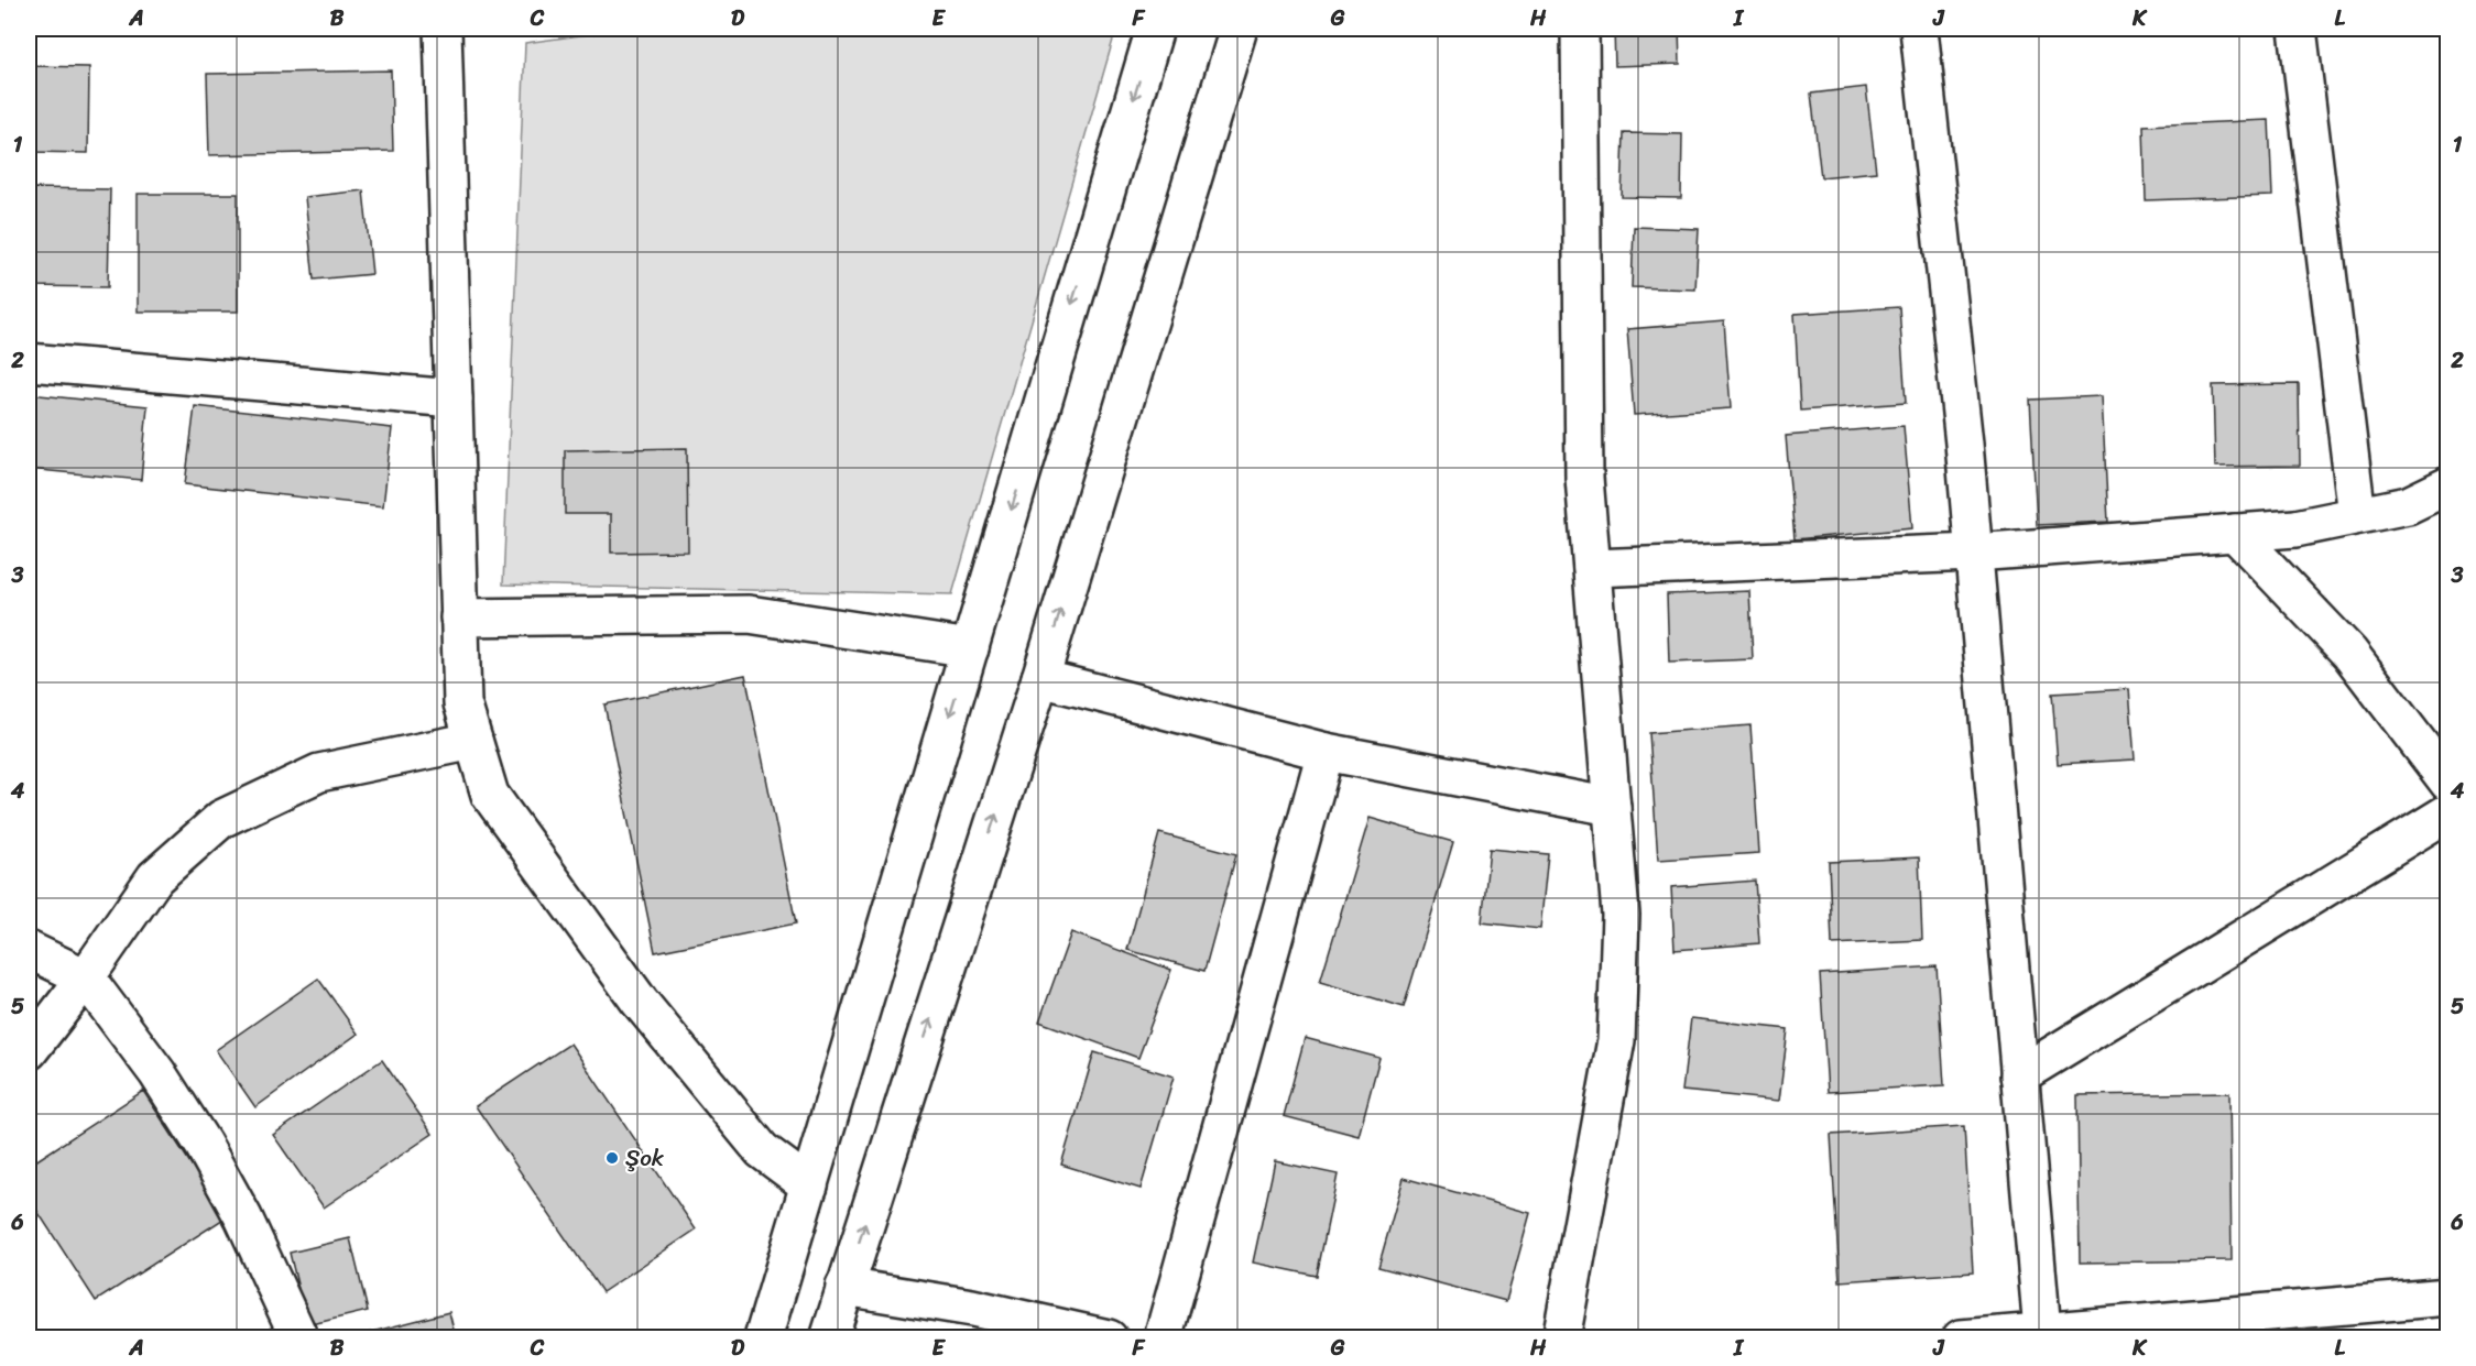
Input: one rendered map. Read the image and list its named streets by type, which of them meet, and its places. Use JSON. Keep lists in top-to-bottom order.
{
  "places": ["Şok"],
  "grid": {
    "columns": [
      "A",
      "B",
      "C",
      "D",
      "E",
      "F",
      "G",
      "H",
      "I",
      "J",
      "K",
      "L"
    ],
    "rows": [
      "1",
      "2",
      "3",
      "4",
      "5",
      "6"
    ]
  }
}
